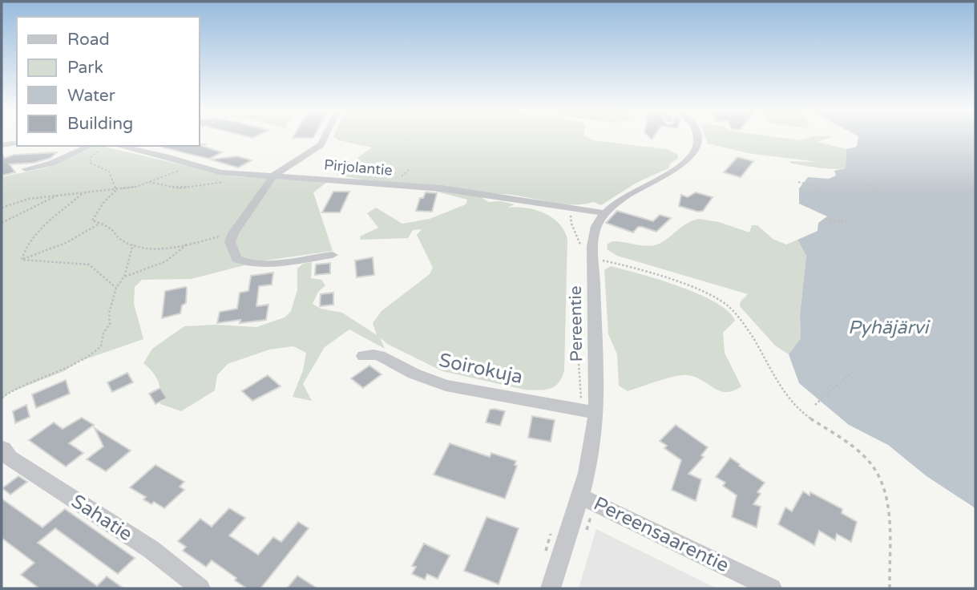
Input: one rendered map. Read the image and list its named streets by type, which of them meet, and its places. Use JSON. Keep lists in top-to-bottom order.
{
  "streets": {
    "street": [
      "Pirjolantie",
      "Pereentie",
      "Soirokuja",
      "Sahatie",
      "Pereensaarentie"
    ]
  },
  "crossings": [
    ["Pirjolantie", "Pereentie"],
    ["Pereentie", "Soirokuja"],
    ["Pereentie", "Pereensaarentie"]
  ],
  "water": ["Pyhäjärvi"],
  "legend": [
    "Road",
    "Park",
    "Water",
    "Building"
  ]
}
